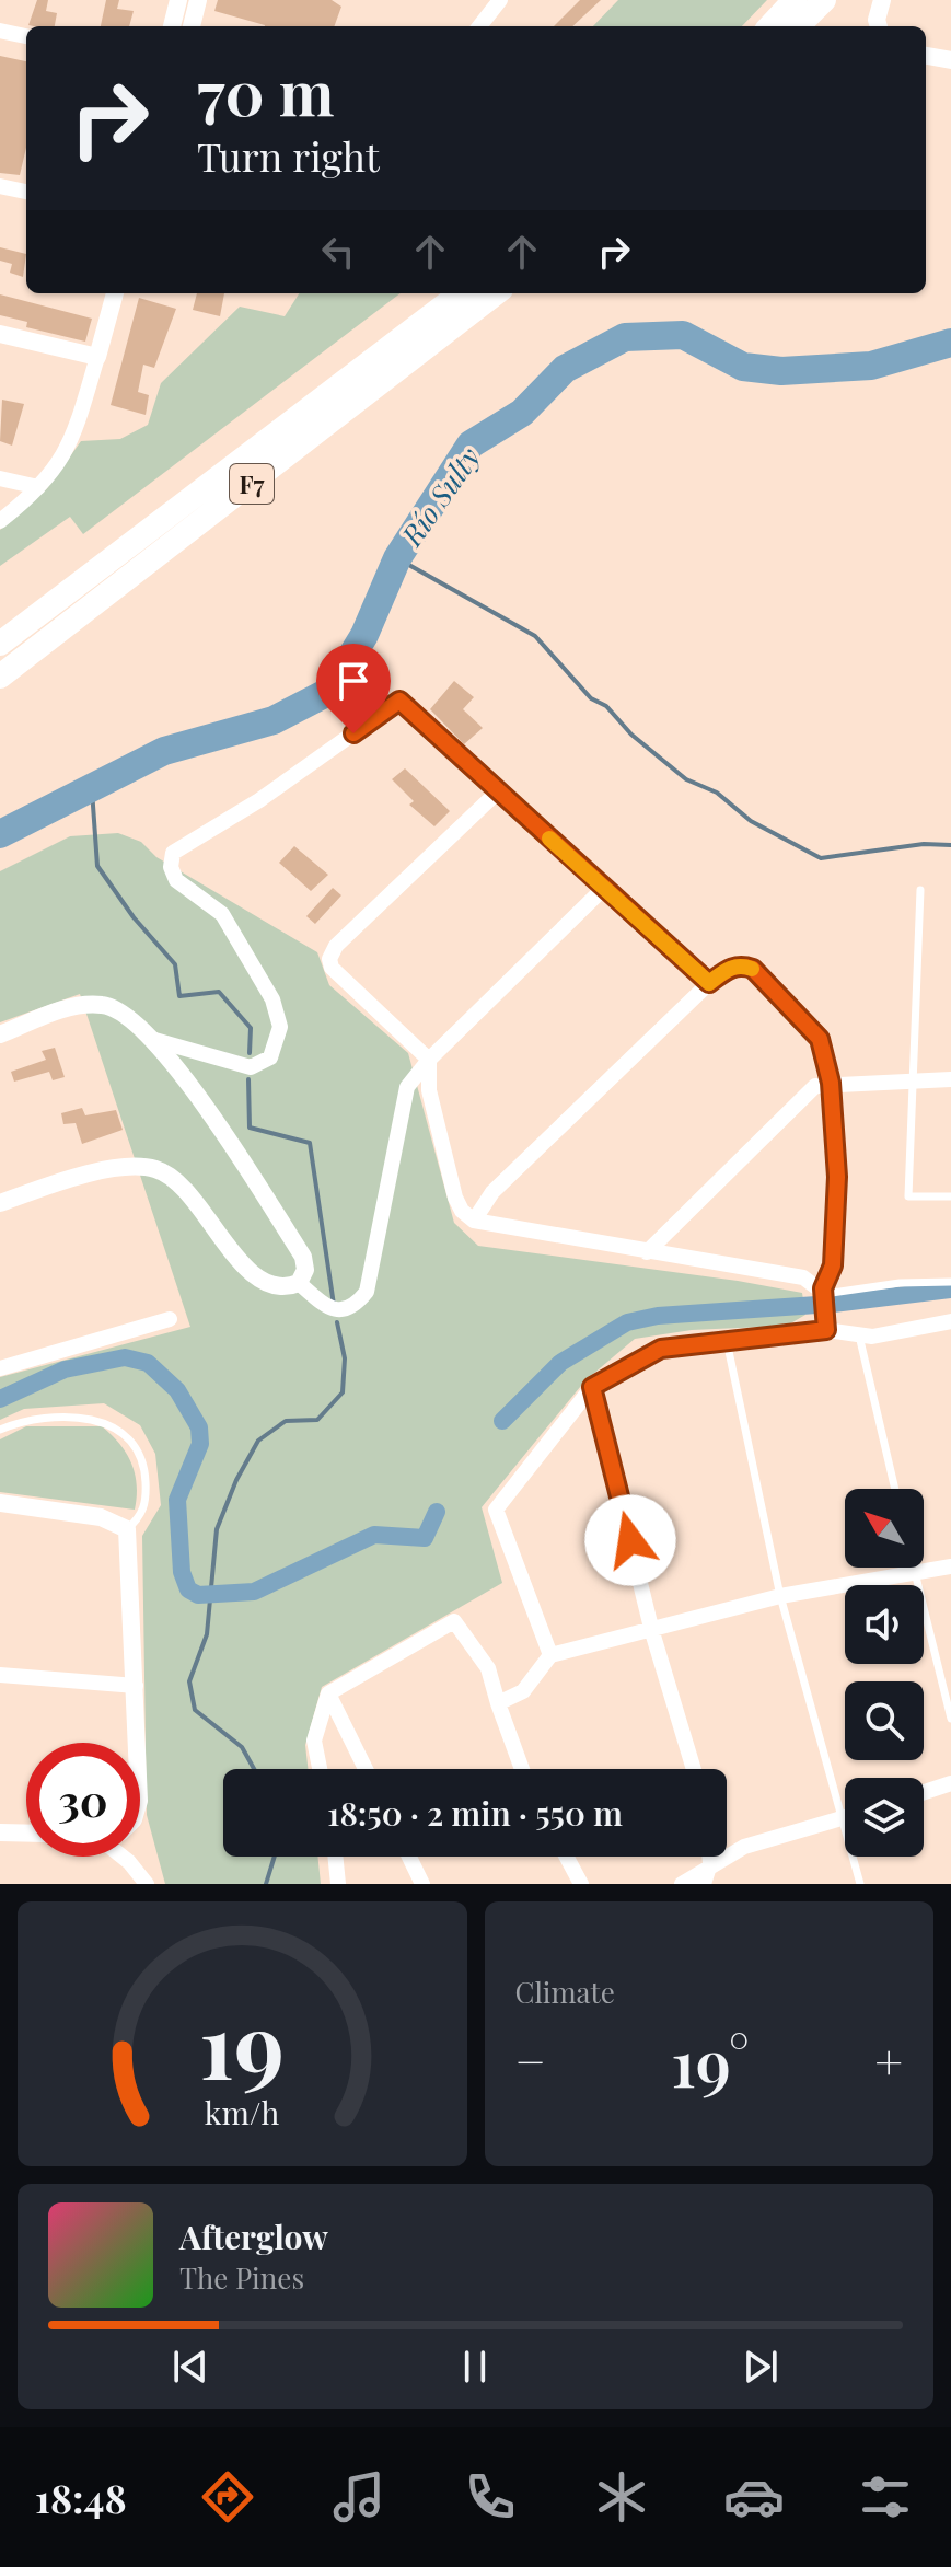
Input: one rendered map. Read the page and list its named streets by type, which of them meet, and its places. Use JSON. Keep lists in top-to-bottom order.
{
  "streets": {
    "highway": ["F7"]
  },
  "water": ["Río Sulty"],
  "north": "top left",
  "page": {
    "turn": ["70 m", "Turn right"],
    "limit": "30",
    "trip": "18:50 · 2 min · 550 m",
    "tile": "Climate",
    "heat": ["−", "19°", "+"],
    "song": ["Afterglow", "The Pines"],
    "tabs": "18:48",
    "gauge": ["19", "km/h"]
  }
}
